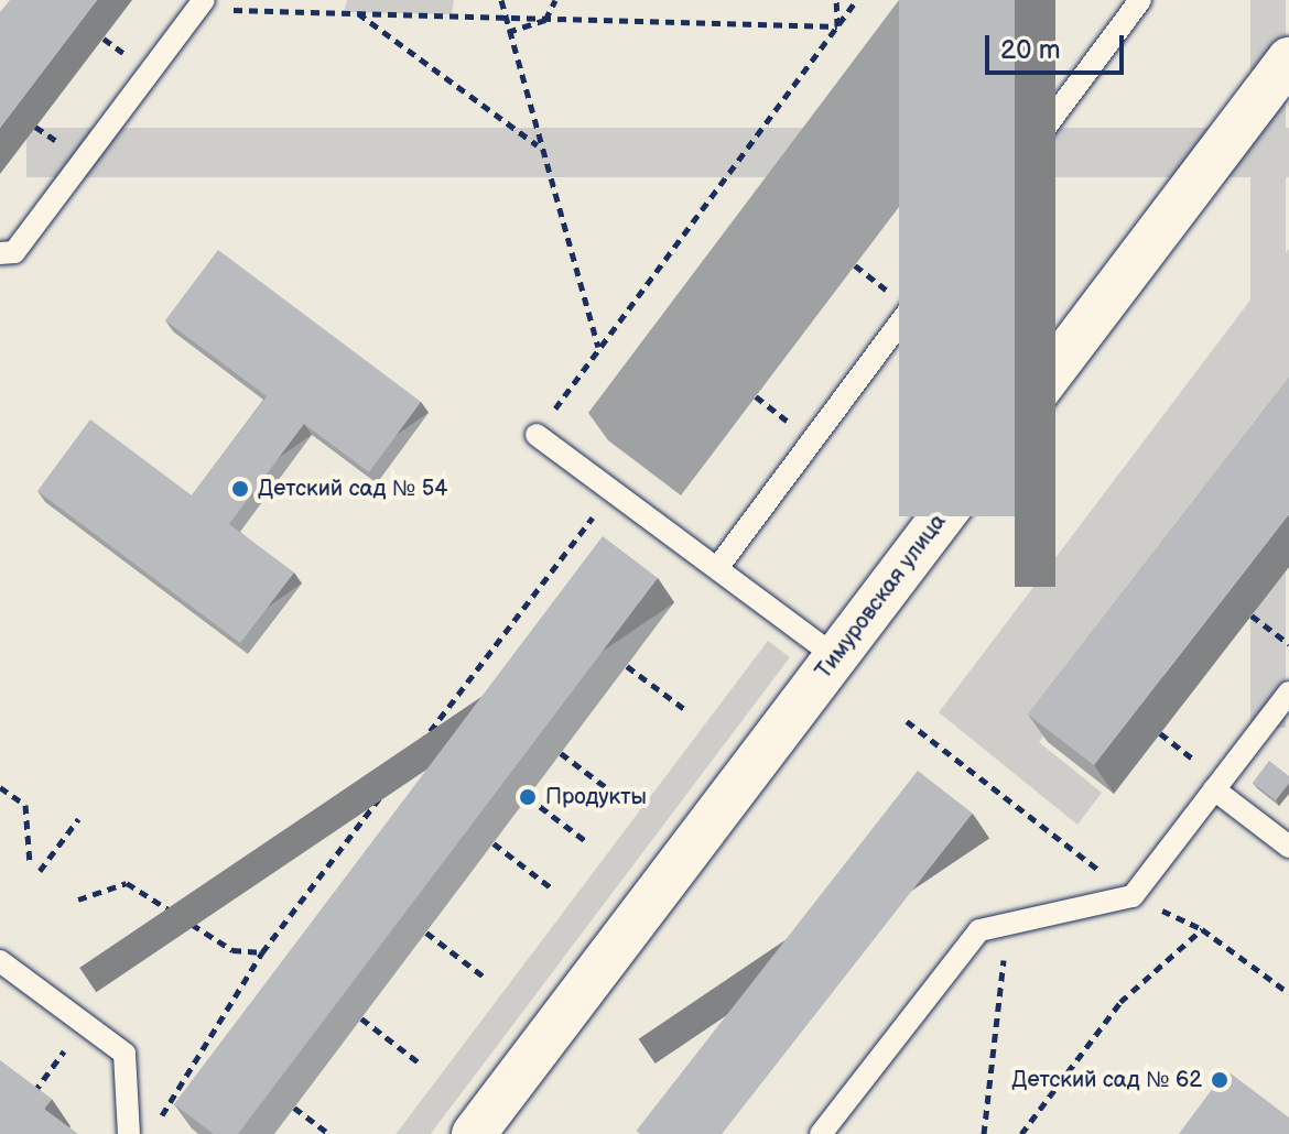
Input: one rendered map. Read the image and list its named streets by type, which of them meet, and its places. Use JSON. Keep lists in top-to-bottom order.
{
  "streets": {
    "street": ["Тимуровская улица"]
  },
  "places": ["Детский сад № 54", "Продукты", "Детский сад № 62"],
  "scale_bar": "20 m"
}
